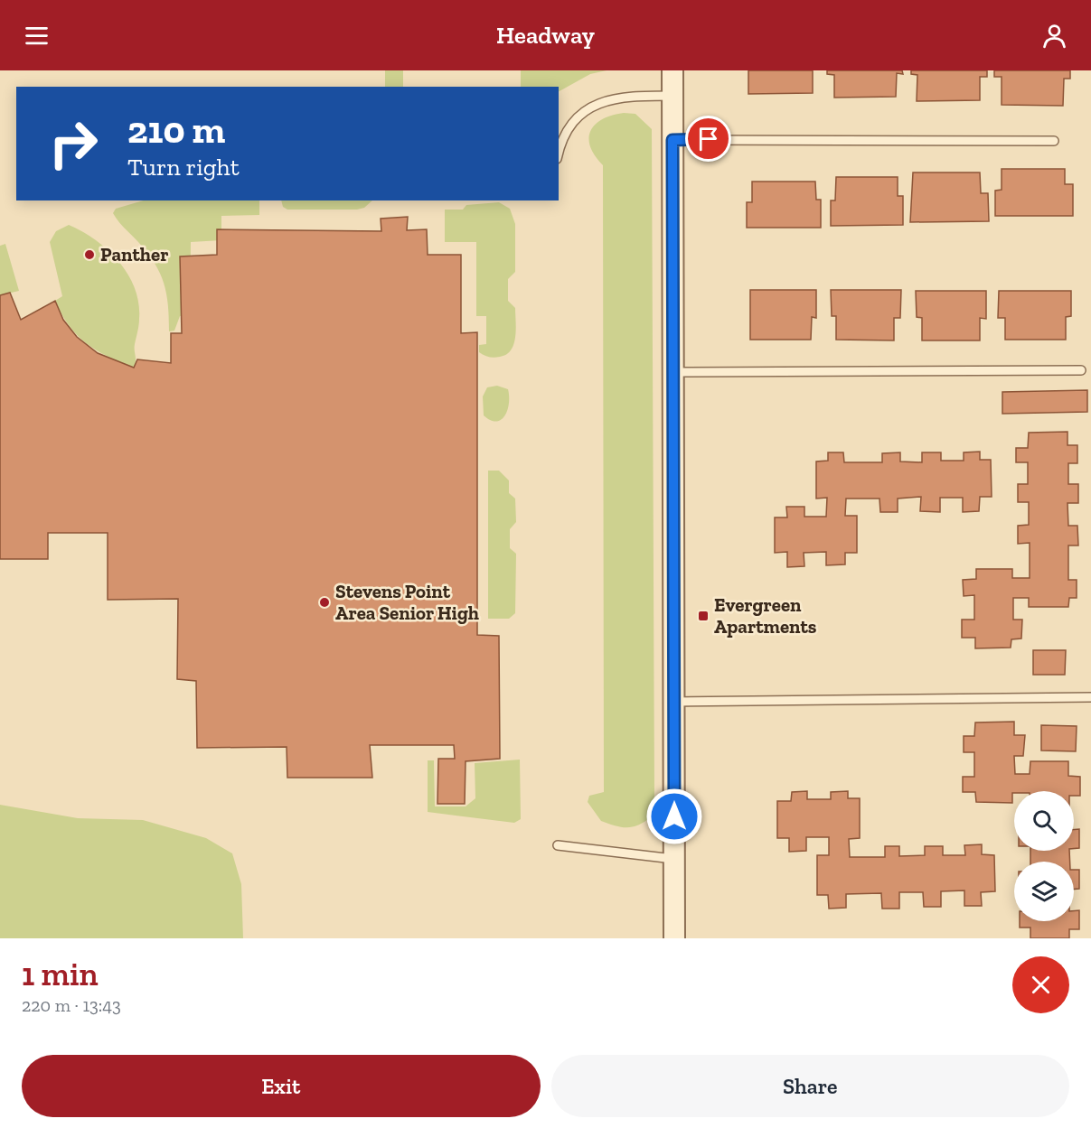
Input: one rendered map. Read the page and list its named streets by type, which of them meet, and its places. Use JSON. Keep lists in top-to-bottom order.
{
  "places": {
    "other": ["Panther", "Stevens Point Area Senior High"],
    "transit": ["Evergreen Apartments"]
  },
  "page": {
    "header": "Headway",
    "turn": ["210 m", "Turn right"],
    "heading": ["1 min", "220 m · 13:43"],
    "buttons": ["Exit", "Share"]
  }
}
